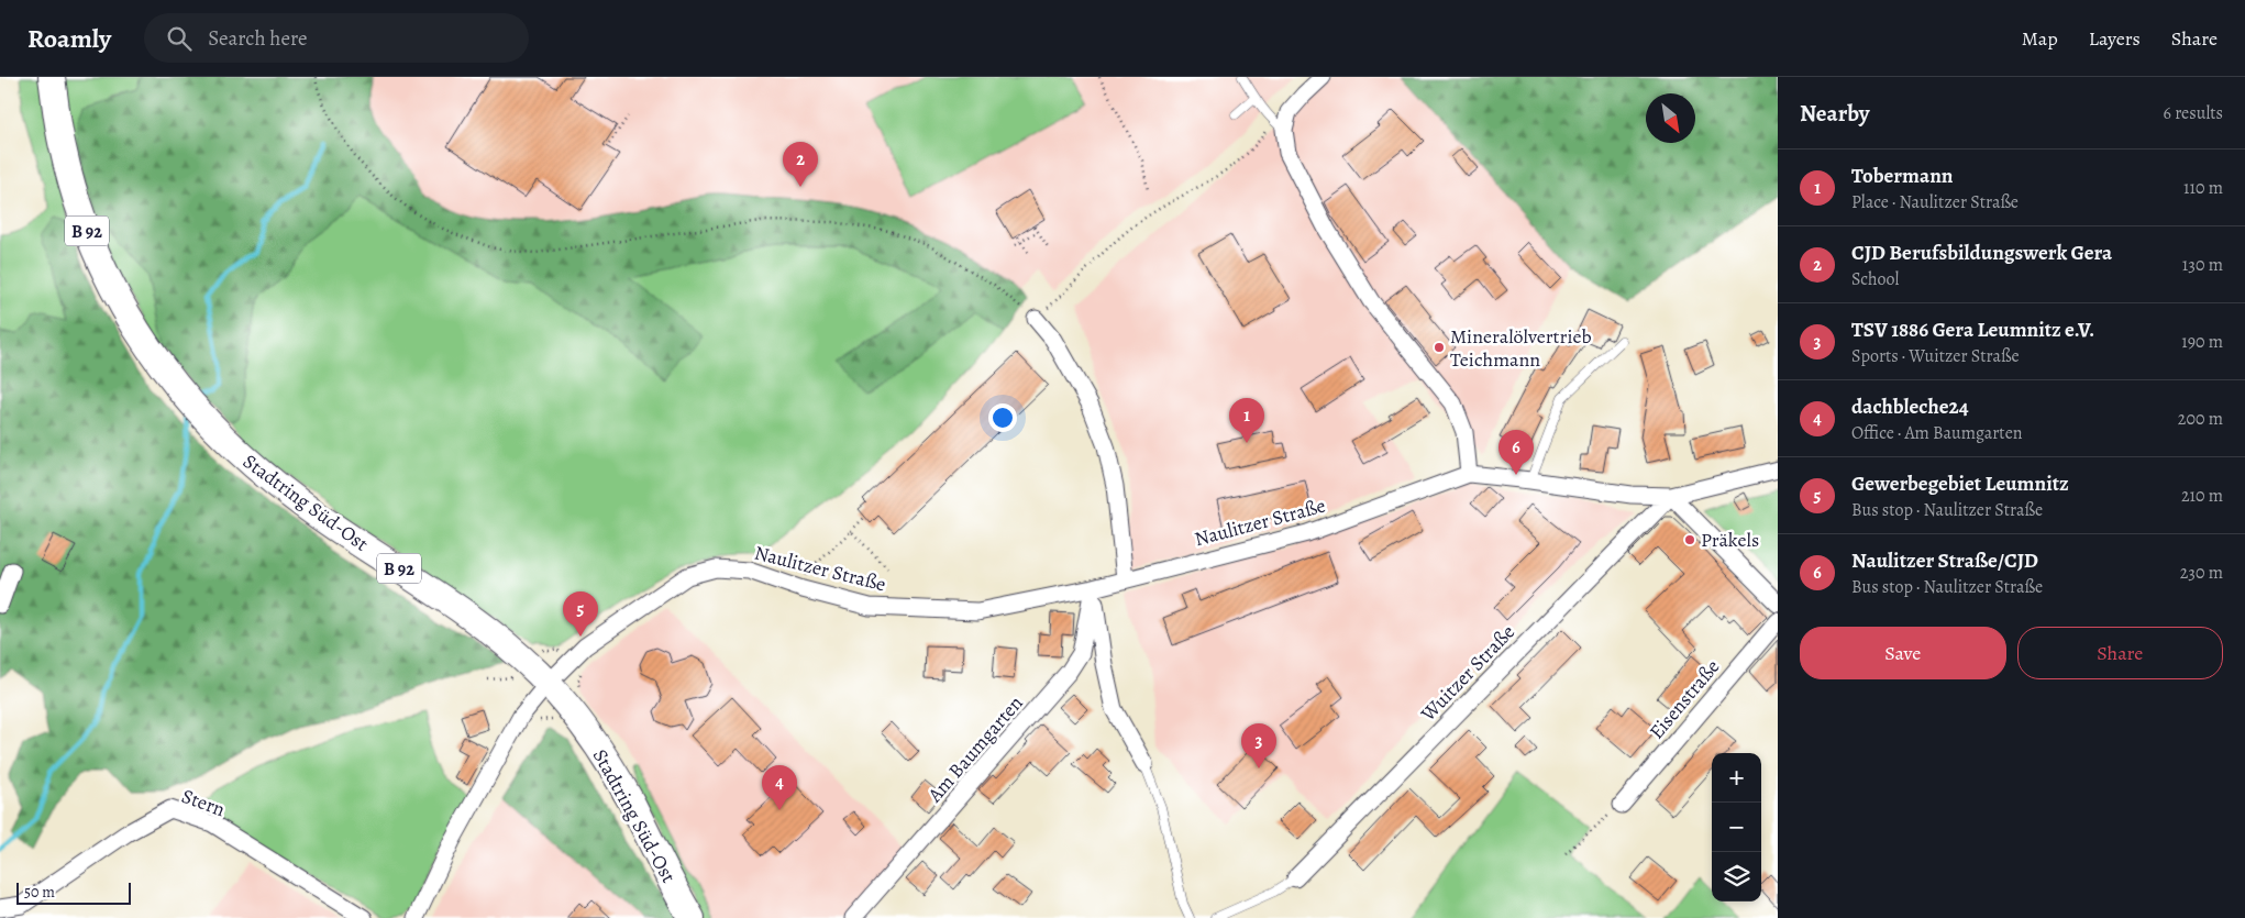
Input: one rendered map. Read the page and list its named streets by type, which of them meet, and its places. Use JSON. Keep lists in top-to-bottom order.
{
  "streets": {
    "main road": ["B 92", "Stadtring Süd-Ost"],
    "street": [
      "Naulitzer Straße",
      "Wuitzer Straße",
      "Eisenstraße",
      "Am Baumgarten",
      "Stern"
    ]
  },
  "crossings": [
    ["Stadtring Süd-Ost", "Naulitzer Straße"],
    ["Naulitzer Straße", "Wuitzer Straße"],
    ["Naulitzer Straße", "Am Baumgarten"]
  ],
  "places": ["Mineralölvertrieb Teichmann", "Präkels"],
  "scale_bar": "50 m",
  "north": "bottom right",
  "page": {
    "header": "Roamly",
    "search": "Search here",
    "nav": ["Map", "Layers", "Share"],
    "heading": ["Nearby", "6 results"],
    "pins": [
      "2",
      "1",
      "6",
      "5",
      "3",
      "4"
    ],
    "list": [
      {
        "mark": "1",
        "name": "Tobermann",
        "note": "Place · Naulitzer Straße",
        "value": "110 m"
      },
      {
        "mark": "2",
        "name": "CJD Berufsbildungswerk Gera",
        "note": "School",
        "value": "130 m"
      },
      {
        "mark": "3",
        "name": "TSV 1886 Gera Leumnitz e.V.",
        "note": "Sports · Wuitzer Straße",
        "value": "190 m"
      },
      {
        "mark": "4",
        "name": "dachbleche24",
        "note": "Office · Am Baumgarten",
        "value": "200 m"
      },
      {
        "mark": "5",
        "name": "Gewerbegebiet Leumnitz",
        "note": "Bus stop · Naulitzer Straße",
        "value": "210 m"
      },
      {
        "mark": "6",
        "name": "Naulitzer Straße/CJD",
        "note": "Bus stop · Naulitzer Straße",
        "value": "230 m"
      }
    ],
    "buttons": ["Save", "Share"],
    "map_buttons": ["+", "−"],
    "scale": "50 m"
  }
}
